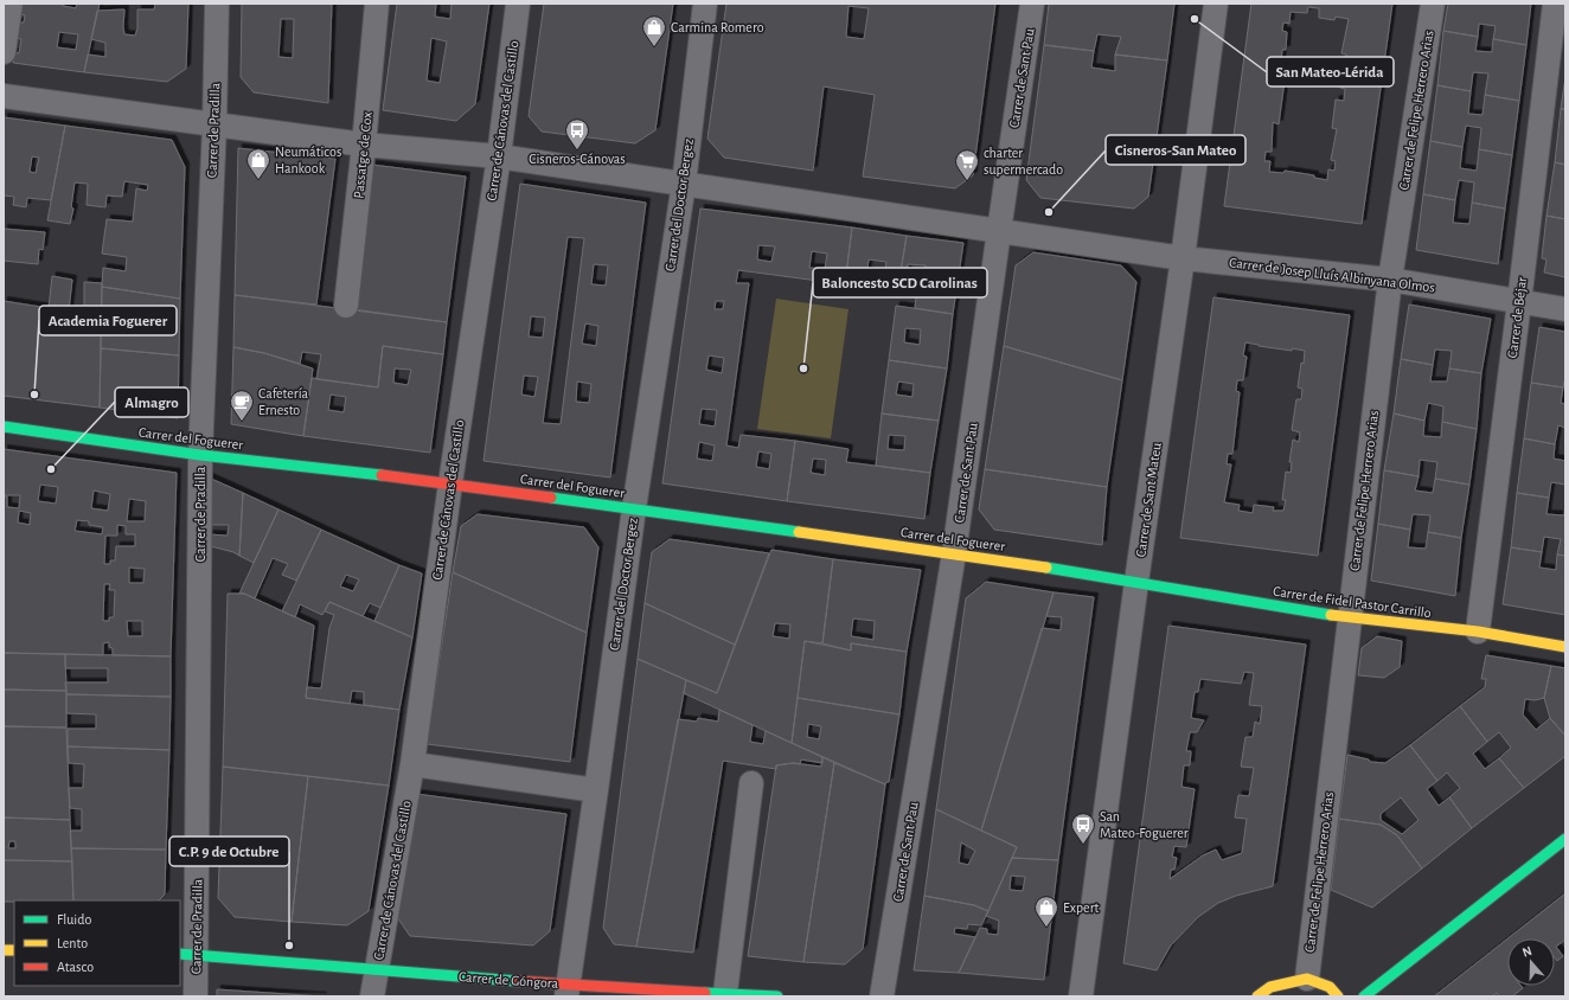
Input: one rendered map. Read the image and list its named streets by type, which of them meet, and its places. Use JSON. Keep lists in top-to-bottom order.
{
  "streets": {
    "street": [
      "Carrer de Sant Pau",
      "Carrer de Felipe Herrero Arias",
      "Carrer de Cánovas del Castillo",
      "Carrer de Pradilla",
      "Passatge de Cox",
      "Carrer del Doctor Bergez",
      "Carrer de Josep Lluís Albinyana Olmos",
      "Carrer de Béjar",
      "Carrer del Foguerer",
      "Carrer de Sant Mateu",
      "Carrer de Fidel Pastor Carrillo",
      "Carrer de Góngora"
    ]
  },
  "crossings": [
    ["Carrer de Sant Pau", "Carrer de Josep Lluís Albinyana Olmos"],
    ["Carrer de Sant Pau", "Carrer del Foguerer"],
    ["Carrer de Felipe Herrero Arias", "Carrer de Josep Lluís Albinyana Olmos"],
    ["Carrer de Felipe Herrero Arias", "Carrer de Fidel Pastor Carrillo"],
    ["Carrer de Cánovas del Castillo", "Carrer de Josep Lluís Albinyana Olmos"],
    ["Carrer de Cánovas del Castillo", "Carrer del Foguerer"],
    ["Carrer de Cánovas del Castillo", "Carrer de Góngora"],
    ["Carrer de Pradilla", "Carrer de Josep Lluís Albinyana Olmos"],
    ["Carrer de Pradilla", "Carrer del Foguerer"],
    ["Carrer de Pradilla", "Carrer de Góngora"],
    ["Passatge de Cox", "Carrer de Josep Lluís Albinyana Olmos"],
    ["Carrer del Doctor Bergez", "Carrer de Josep Lluís Albinyana Olmos"],
    ["Carrer del Doctor Bergez", "Carrer del Foguerer"],
    ["Carrer del Doctor Bergez", "Carrer de Góngora"],
    ["Carrer de Josep Lluís Albinyana Olmos", "Carrer de Béjar"],
    ["Carrer de Josep Lluís Albinyana Olmos", "Carrer de Sant Mateu"],
    ["Carrer de Béjar", "Carrer de Fidel Pastor Carrillo"],
    ["Carrer del Foguerer", "Carrer de Sant Mateu"],
    ["Carrer del Foguerer", "Carrer de Fidel Pastor Carrillo"],
    ["Carrer de Sant Mateu", "Carrer de Fidel Pastor Carrillo"]
  ],
  "places": {
    "other": [
      "San Mateo-Lérida",
      "Cisneros-San Mateo",
      "Baloncesto SCD Carolinas",
      "Academia Foguerer",
      "Almagro",
      "C.P. 9 de Octubre"
    ],
    "shop": ["Carmina Romero", "Neumáticos Hankook", "Expert"],
    "bus stop": ["Cisneros-Cánovas", "San Mateo-Foguerer"],
    "supermarket": ["charter supermercado"],
    "cafe": ["Cafetería Ernesto"]
  },
  "legend": ["Fluido", "Lento", "Atasco"],
  "north": "top"
}
